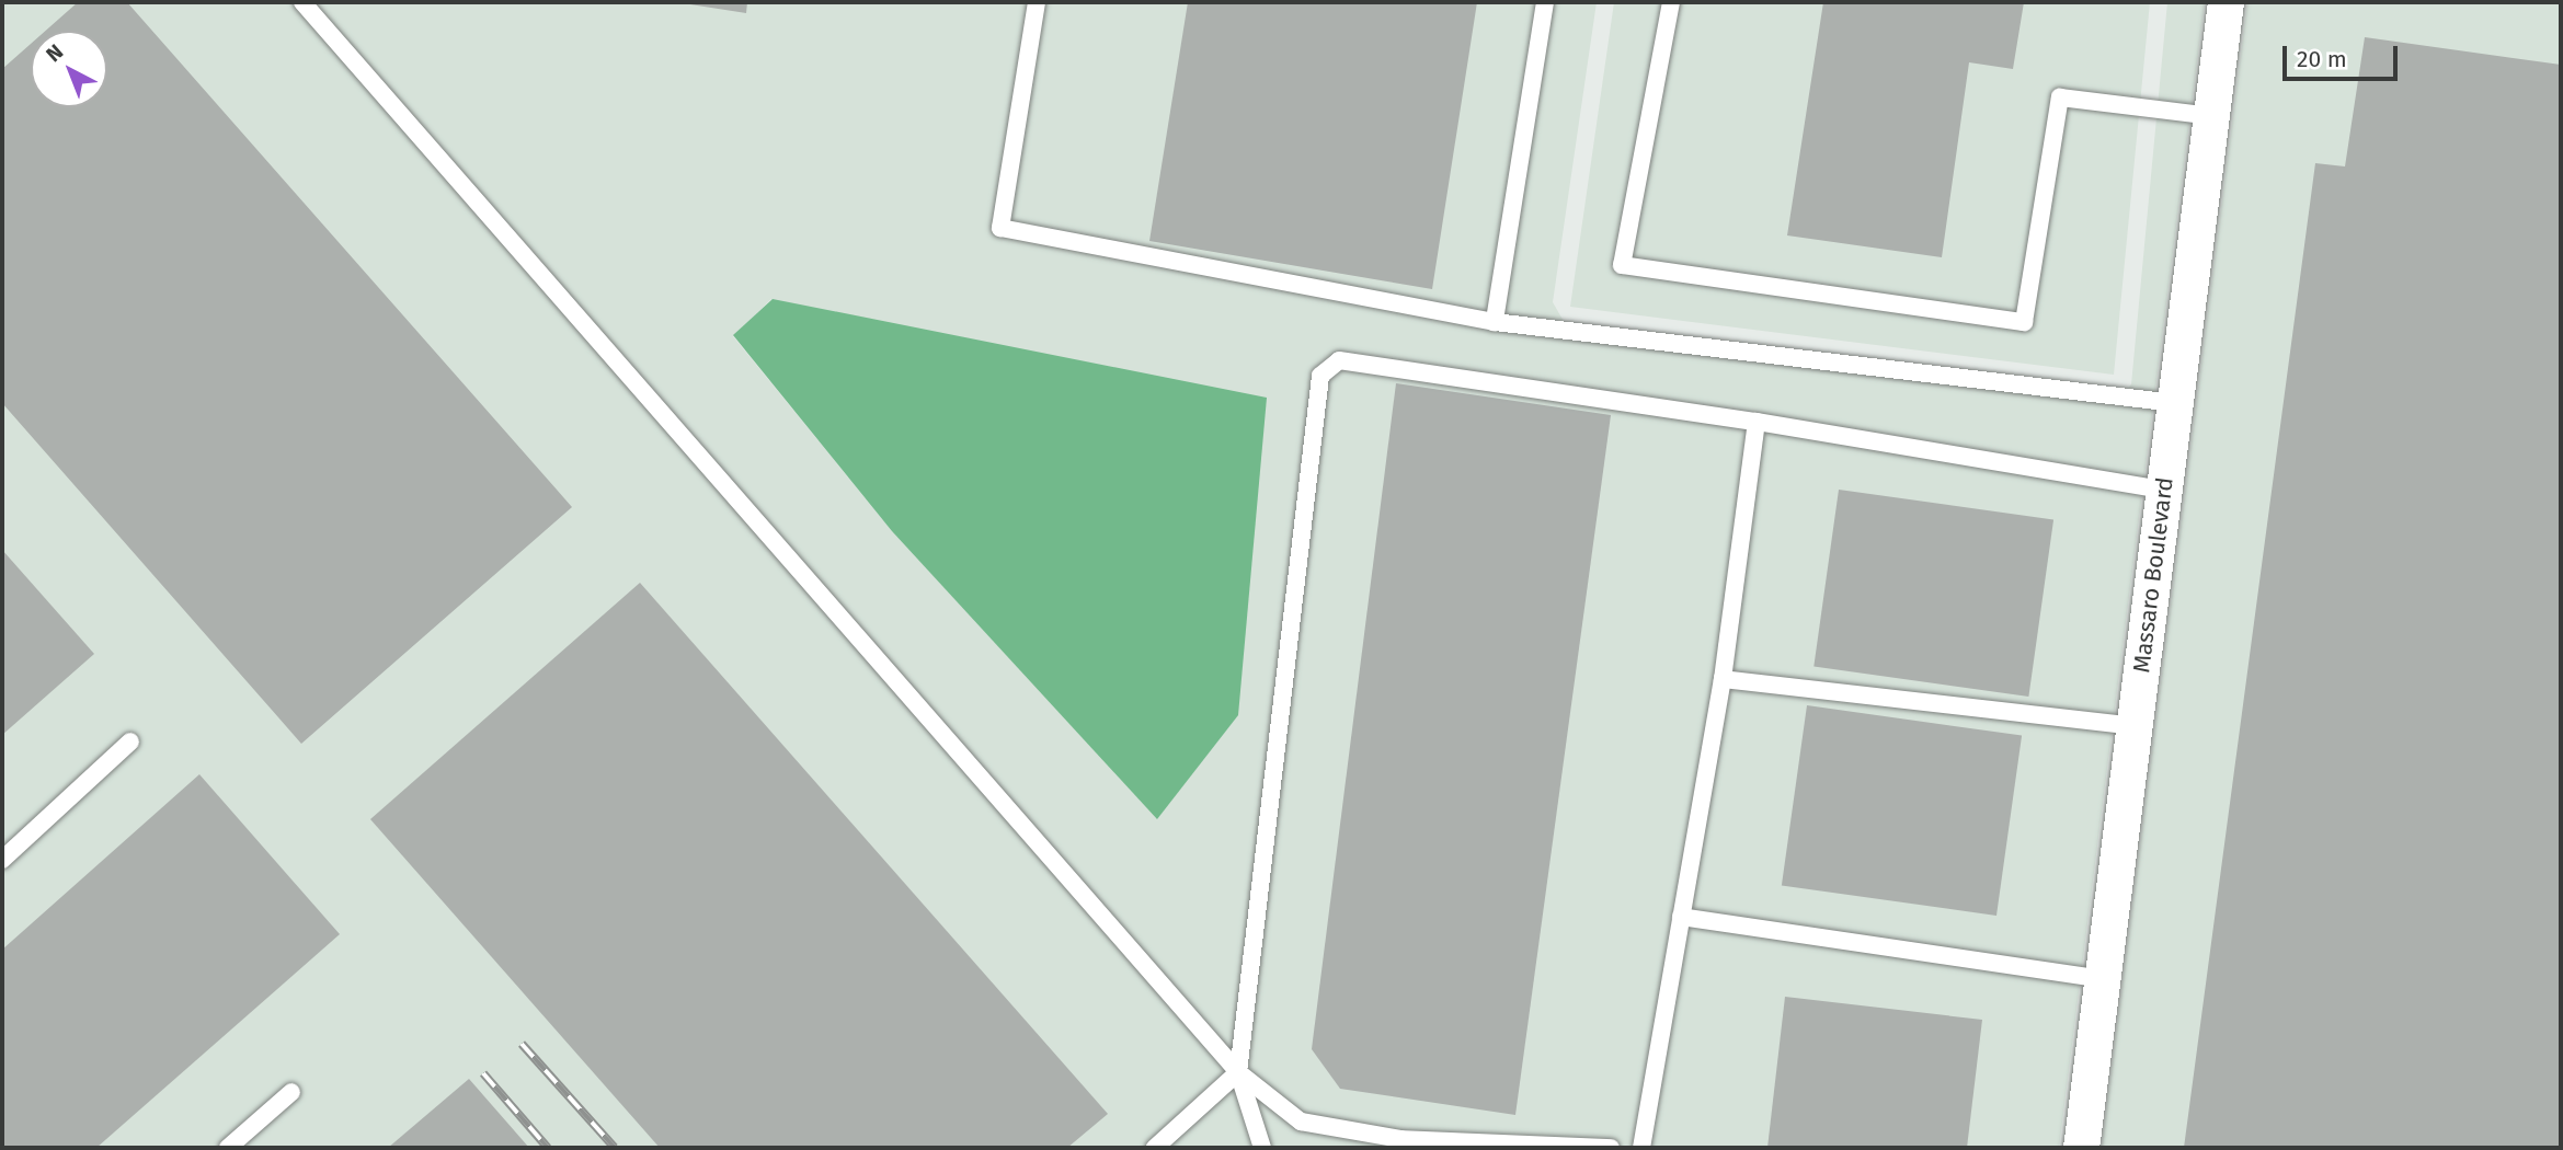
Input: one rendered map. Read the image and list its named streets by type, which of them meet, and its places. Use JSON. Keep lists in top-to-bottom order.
{
  "streets": {
    "street": ["Massaro Boulevard"]
  },
  "scale_bar": "20 m",
  "north": "top left"
}
